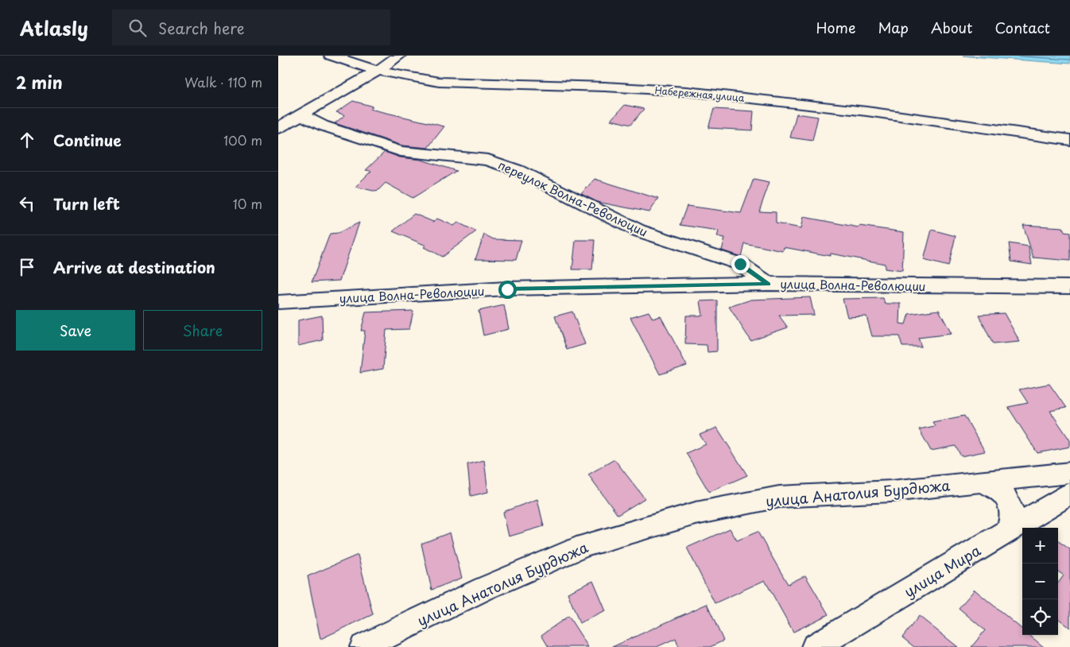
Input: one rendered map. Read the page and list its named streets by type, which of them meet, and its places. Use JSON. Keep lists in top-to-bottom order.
{
  "streets": {
    "street": [
      "Набережная улица",
      "переулок Волна-Революции",
      "улица Волна-Революции",
      "улица Анатолия Бурдюжа",
      "улица Мира"
    ]
  },
  "crossings": [
    ["переулок Волна-Революции", "улица Волна-Революции"]
  ],
  "page": {
    "header": "Atlasly",
    "search": "Search here",
    "nav": [
      "Home",
      "Map",
      "About",
      "Contact"
    ],
    "heading": ["2 min", "Walk · 110 m"],
    "list": [
      ["Continue", "100 m"],
      ["Turn left", "10 m"],
      "Arrive at destination"
    ],
    "buttons": ["Save", "Share"],
    "map_buttons": ["+", "−"]
  }
}
